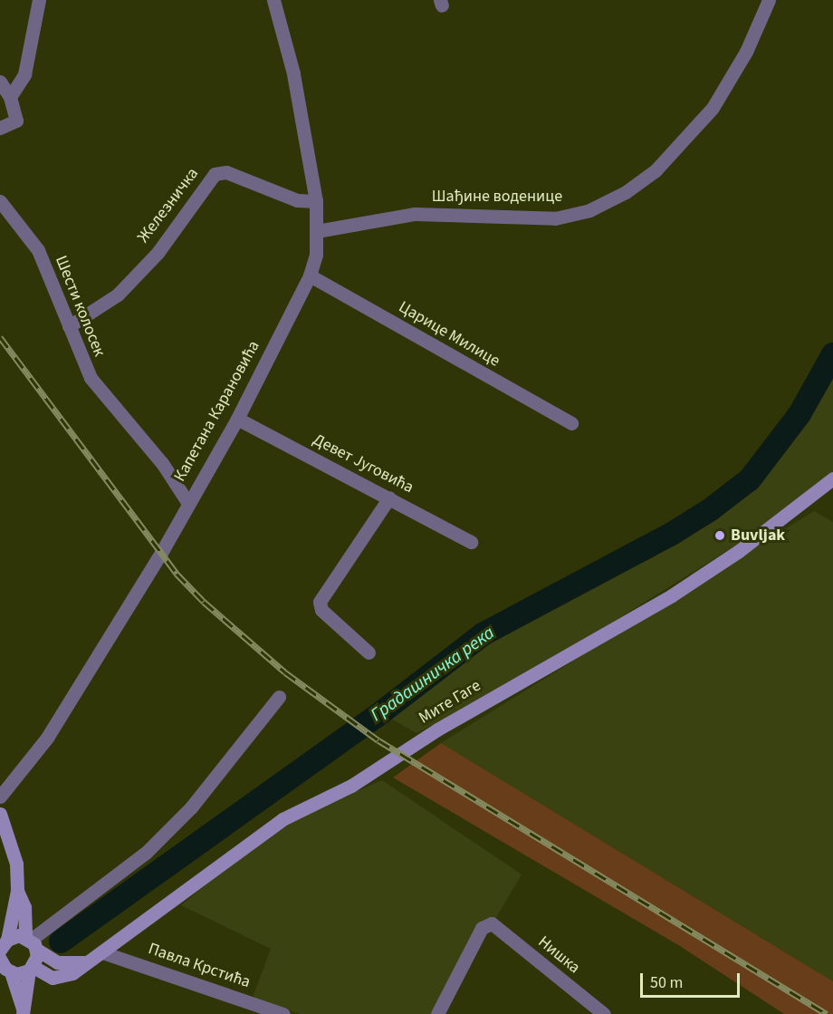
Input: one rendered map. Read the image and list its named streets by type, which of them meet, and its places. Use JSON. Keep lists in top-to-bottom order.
{
  "streets": {
    "main road": ["Мите Гаге"],
    "street": [
      "Шађине воденице",
      "Железничка",
      "Шести колосек",
      "Царице Милице",
      "Капетана Карановића",
      "Девет Југовића",
      "Нишка",
      "Павла Крстића"
    ]
  },
  "crossings": [
    ["Шађине воденице", "Капетана Карановића"],
    ["Железничка", "Шести колосек"],
    ["Железничка", "Капетана Карановића"],
    ["Шести колосек", "Капетана Карановића"],
    ["Царице Милице", "Капетана Карановића"],
    ["Капетана Карановића", "Девет Југовића"],
    ["Мите Гаге", "Павла Крстића"]
  ],
  "water": ["Градашничка река"],
  "places": ["Buvljak"],
  "scale_bar": "50 m"
}
